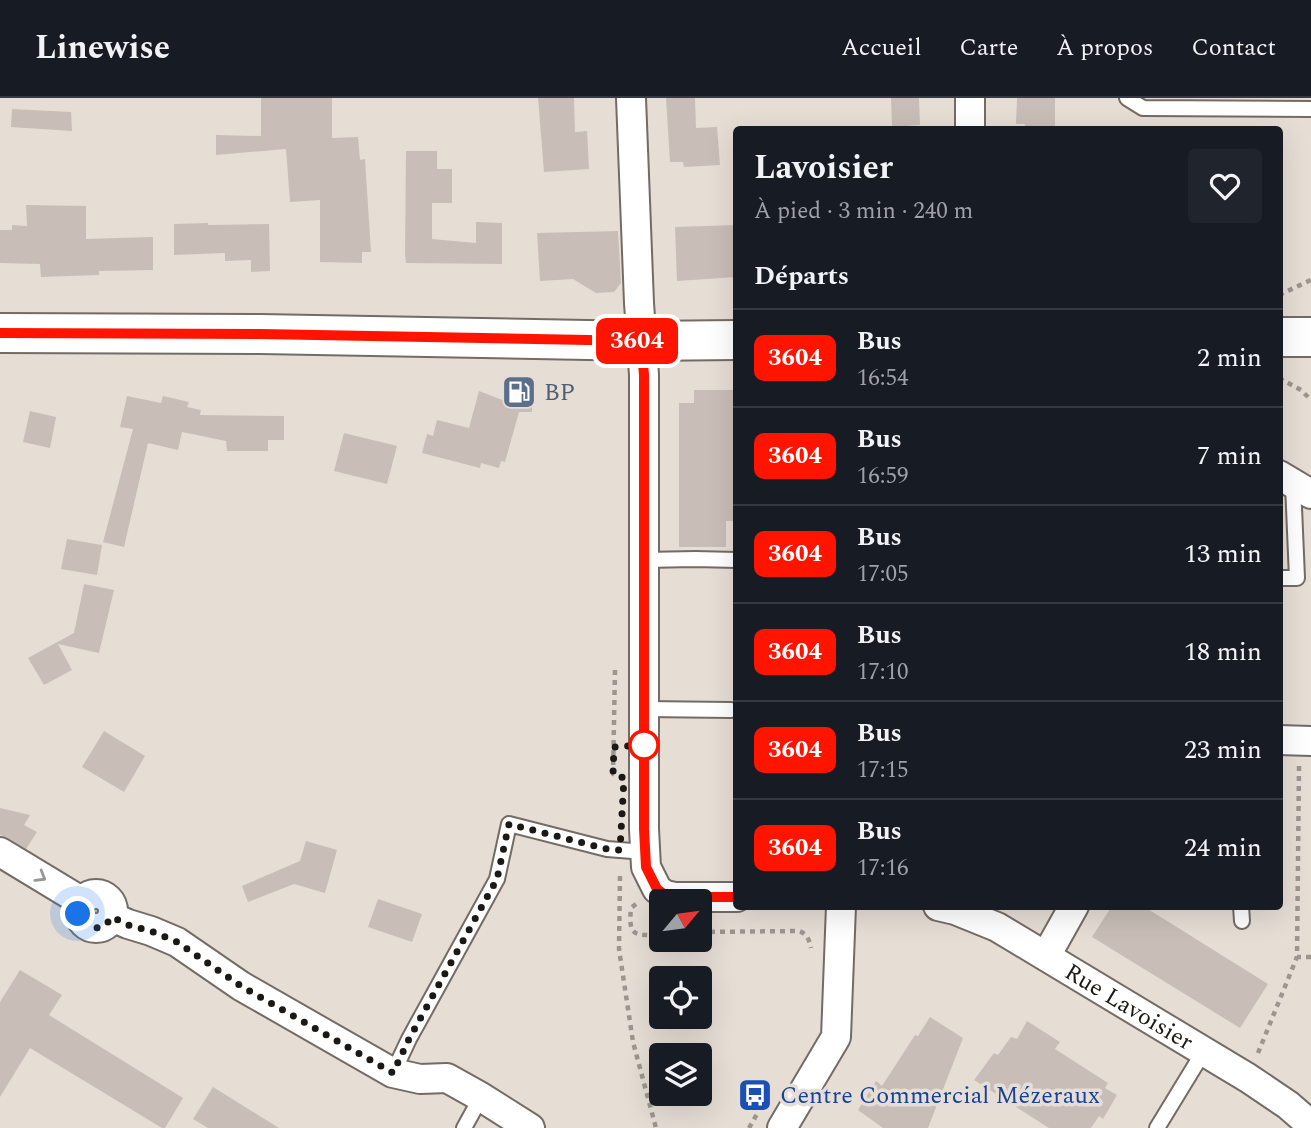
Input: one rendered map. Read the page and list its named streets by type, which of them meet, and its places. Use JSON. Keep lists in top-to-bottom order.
{
  "streets": {
    "street": ["Rue Lavoisier"]
  },
  "places": {
    "fuel station": ["BP"],
    "bus stop": ["Centre Commercial Mézeraux"]
  },
  "lines": ["bus line 3604"],
  "north": "top right",
  "page": {
    "header": "Linewise",
    "nav": [
      "Accueil",
      "Carte",
      "À propos",
      "Contact"
    ],
    "on_map": "3604",
    "heading": [
      ["Lavoisier", "À pied · 3 min · 240 m"],
      "Départs"
    ],
    "list": [
      {
        "mark": "3604",
        "name": "Bus",
        "note": "16:54",
        "value": "2 min"
      },
      {
        "mark": "3604",
        "name": "Bus",
        "note": "16:59",
        "value": "7 min"
      },
      {
        "mark": "3604",
        "name": "Bus",
        "note": "17:05",
        "value": "13 min"
      },
      {
        "mark": "3604",
        "name": "Bus",
        "note": "17:10",
        "value": "18 min"
      },
      {
        "mark": "3604",
        "name": "Bus",
        "note": "17:15",
        "value": "23 min"
      },
      {
        "mark": "3604",
        "name": "Bus",
        "note": "17:16",
        "value": "24 min"
      }
    ]
  }
}
